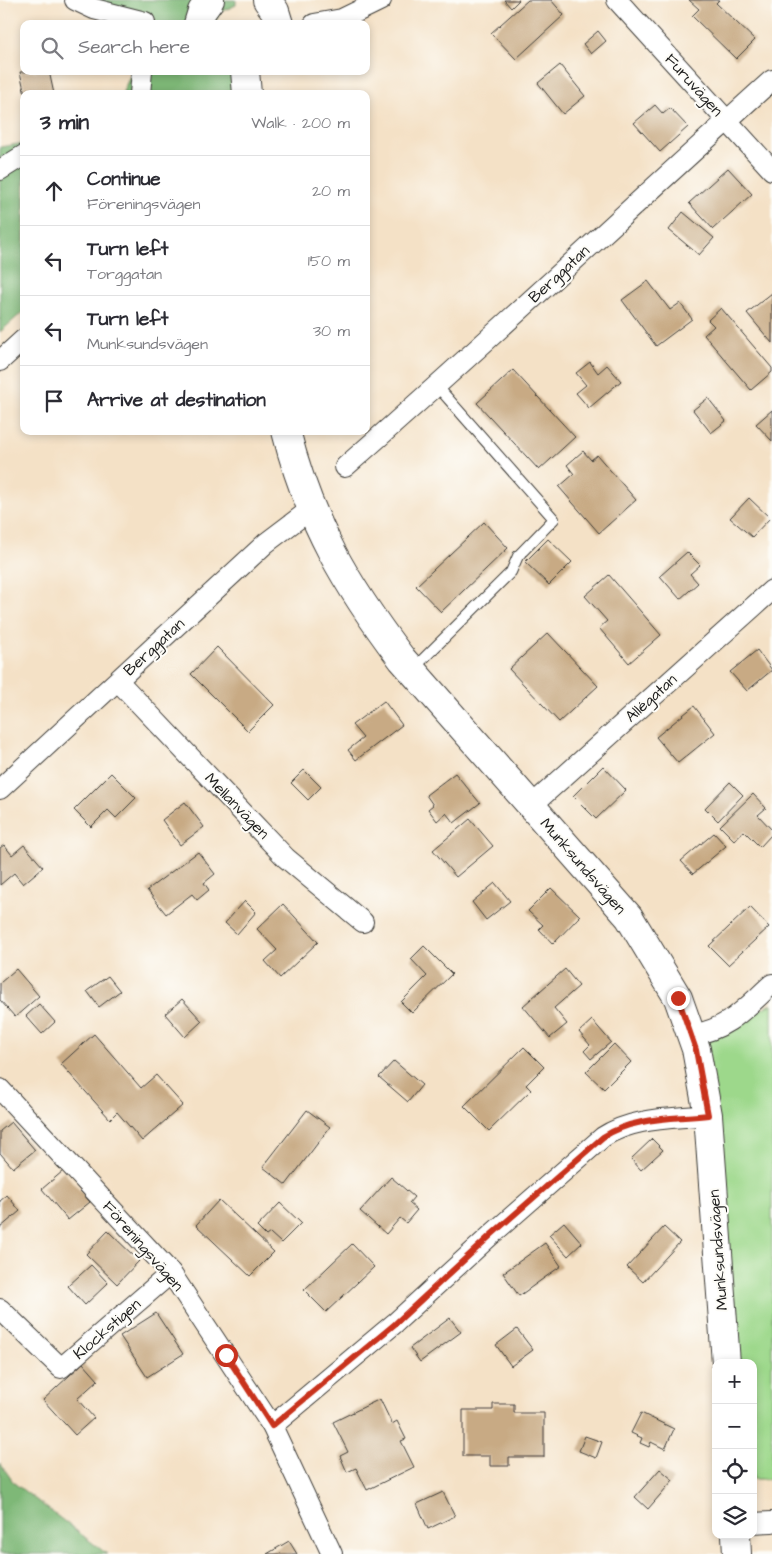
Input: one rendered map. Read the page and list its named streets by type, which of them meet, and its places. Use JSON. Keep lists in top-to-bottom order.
{
  "streets": {
    "street": [
      "Furuvägen",
      "Berggatan",
      "Allégatan",
      "Mellanvägen",
      "Munksundsvägen",
      "Föreningsvägen",
      "Klockstigen"
    ]
  },
  "crossings": [
    ["Furuvägen", "Berggatan"],
    ["Berggatan", "Mellanvägen"],
    ["Berggatan", "Munksundsvägen"],
    ["Allégatan", "Munksundsvägen"],
    ["Föreningsvägen", "Klockstigen"]
  ],
  "page": {
    "search": "Search here",
    "heading": ["3 min", "Walk · 200 m"],
    "list": [
      ["Continue", "Föreningsvägen", "20 m"],
      ["Turn left", "Torggatan", "150 m"],
      ["Turn left", "Munksundsvägen", "30 m"],
      "Arrive at destination"
    ],
    "map_buttons": ["+", "−"]
  }
}
